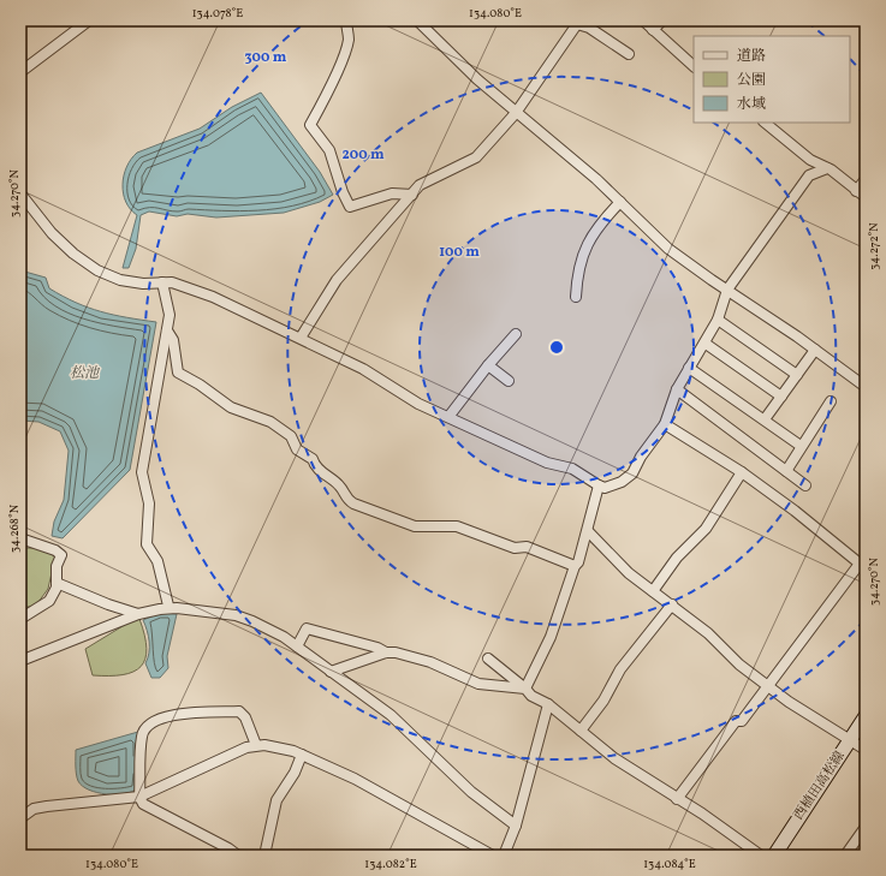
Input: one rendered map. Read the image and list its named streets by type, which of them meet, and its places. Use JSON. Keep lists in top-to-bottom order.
{
  "streets": {
    "main road": ["西植田高松線"]
  },
  "water": ["松池"],
  "legend": ["道路", "公園", "水域"],
  "coordinates": [
    "134.078°E",
    "134.080°E",
    "34.270°N",
    "34.272°N",
    "34.268°N",
    "134.082°E",
    "134.084°E"
  ],
  "rings": ["300 m", "200 m", "100 m"]
}
